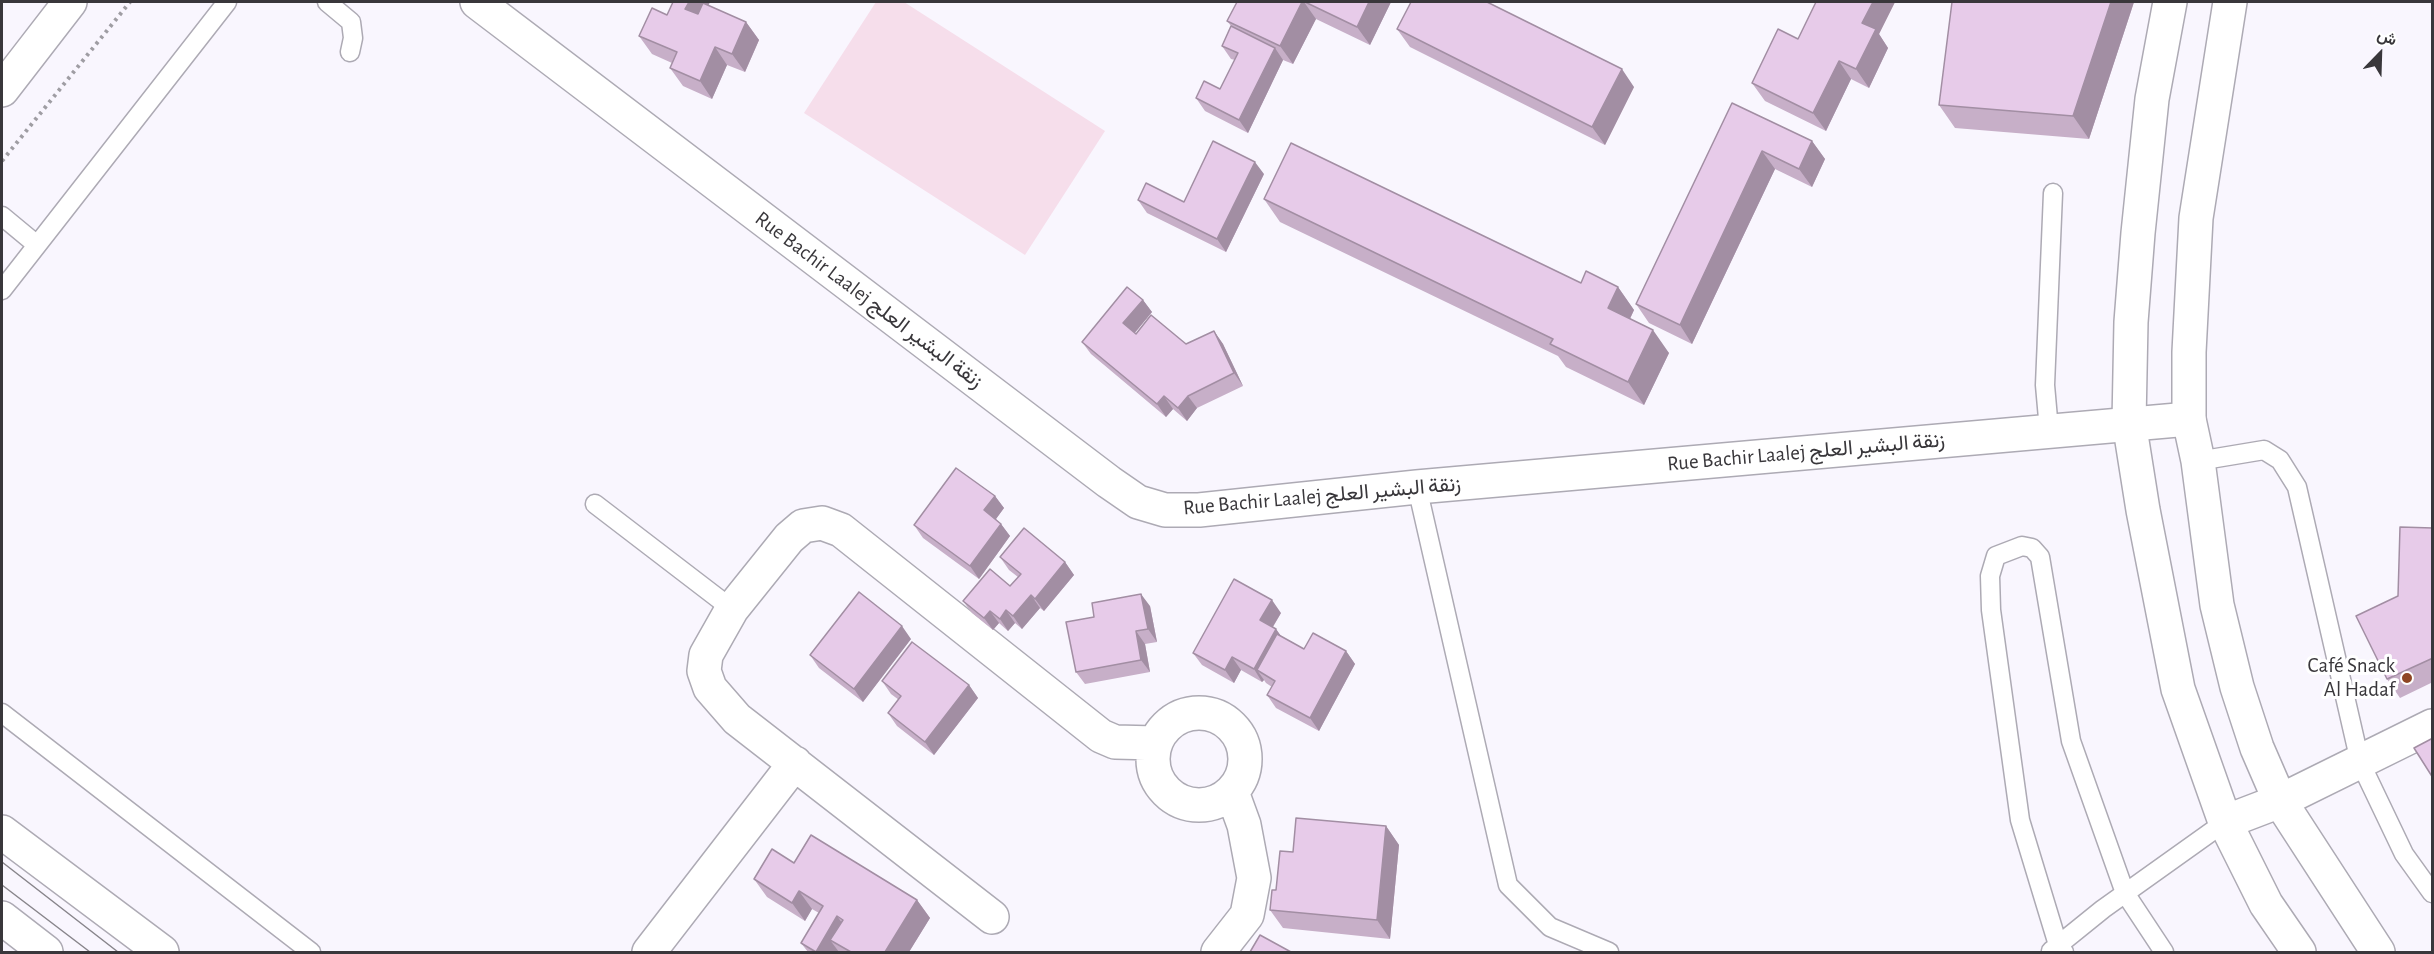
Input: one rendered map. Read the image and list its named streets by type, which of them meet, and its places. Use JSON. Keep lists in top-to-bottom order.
{
  "streets": {
    "street": ["Rue Bachir Laalej زنقة البشير العلج"]
  },
  "places": ["Café Snack Al Hadaf"],
  "north": "top right"
}
